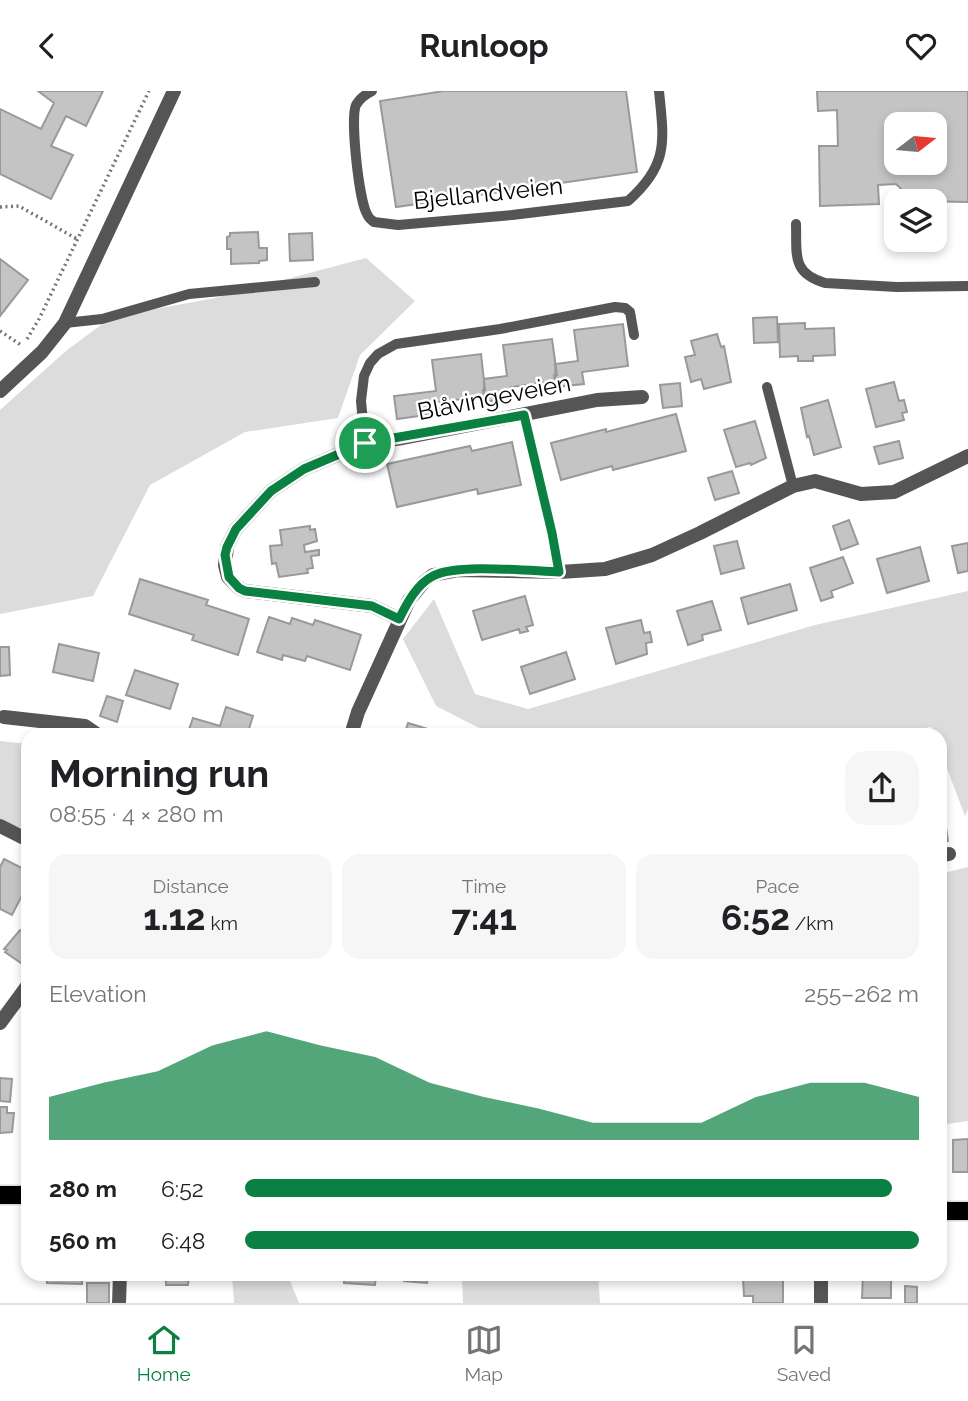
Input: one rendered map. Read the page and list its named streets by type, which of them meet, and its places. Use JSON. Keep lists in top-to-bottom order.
{
  "streets": {
    "street": ["Blåvingeveien"],
    "lane": ["Bjellandveien"]
  },
  "north": "right",
  "page": {
    "header": "Runloop",
    "heading": ["Morning run", "08:55 · 4 × 280 m"],
    "stats": [
      ["Distance", "1.12 km"],
      ["Time", "7:41"],
      ["Pace", "6:52 /km"]
    ],
    "chart": ["Elevation", "255–262 m"],
    "list": [
      {
        "name": "280 m",
        "note": "6:52"
      },
      {
        "name": "560 m",
        "note": "6:48"
      }
    ],
    "tabs": ["Home", "Map", "Saved"]
  }
}
